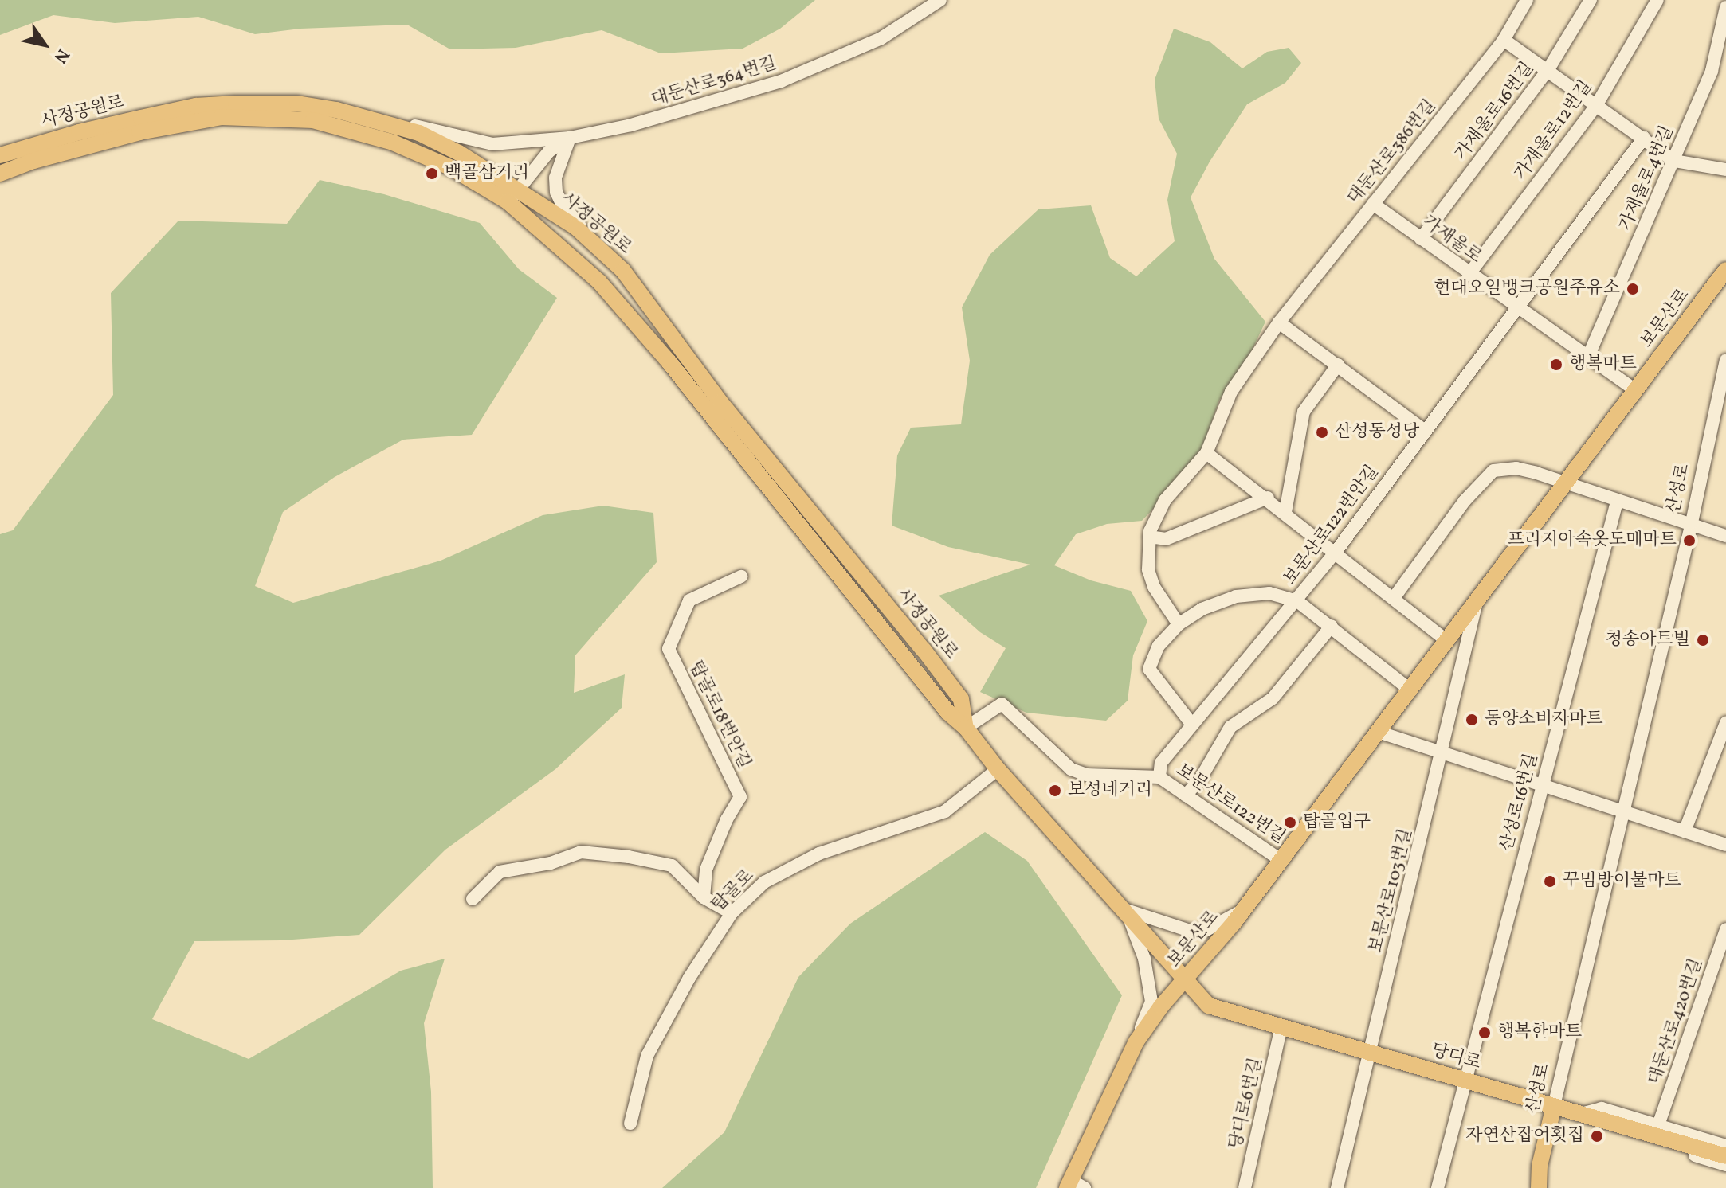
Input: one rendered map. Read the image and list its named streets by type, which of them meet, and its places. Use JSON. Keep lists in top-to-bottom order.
{
  "streets": {
    "main road": [
      "사정공원로",
      "보문산로",
      "산성로",
      "당디로"
    ],
    "street": [
      "대둔산로364번길",
      "가재울로16번길",
      "가재울로12번길",
      "대둔산로386번길",
      "가재울로4번길",
      "가재울로",
      "보문산로122번안길",
      "탑골로18번안길",
      "산성로16번길",
      "보문산로122번길",
      "탑골로",
      "보문산로103번길",
      "대둔산로420번길",
      "당디로6번길"
    ]
  },
  "crossings": [
    ["대둔산로364번길", "사정공원로"],
    ["가재울로16번길", "가재울로"],
    ["사정공원로", "보문산로"],
    ["사정공원로", "보문산로122번길"],
    ["사정공원로", "탑골로"],
    ["사정공원로", "당디로"],
    ["가재울로12번길", "가재울로"],
    ["대둔산로386번길", "가재울로"],
    ["가재울로4번길", "가재울로"],
    ["가재울로", "보문산로"],
    ["가재울로", "보문산로122번안길"],
    ["보문산로", "보문산로122번길"],
    ["보문산로", "보문산로103번길"],
    ["보문산로", "당디로"],
    ["산성로", "당디로"],
    ["보문산로122번안길", "보문산로122번길"],
    ["산성로16번길", "당디로"],
    ["보문산로103번길", "당디로"],
    ["당디로", "당디로6번길"]
  ],
  "places": [
    "백골삼거리",
    "현대오일뱅크공원주유소",
    "행복마트",
    "산성동성당",
    "프리지아속옷도매마트",
    "청송아트빌",
    "동양소비자마트",
    "보성네거리",
    "탑골입구",
    "꾸밈방이불마트",
    "행복한마트",
    "자연산잡어횟집"
  ],
  "north": "bottom right"
}
